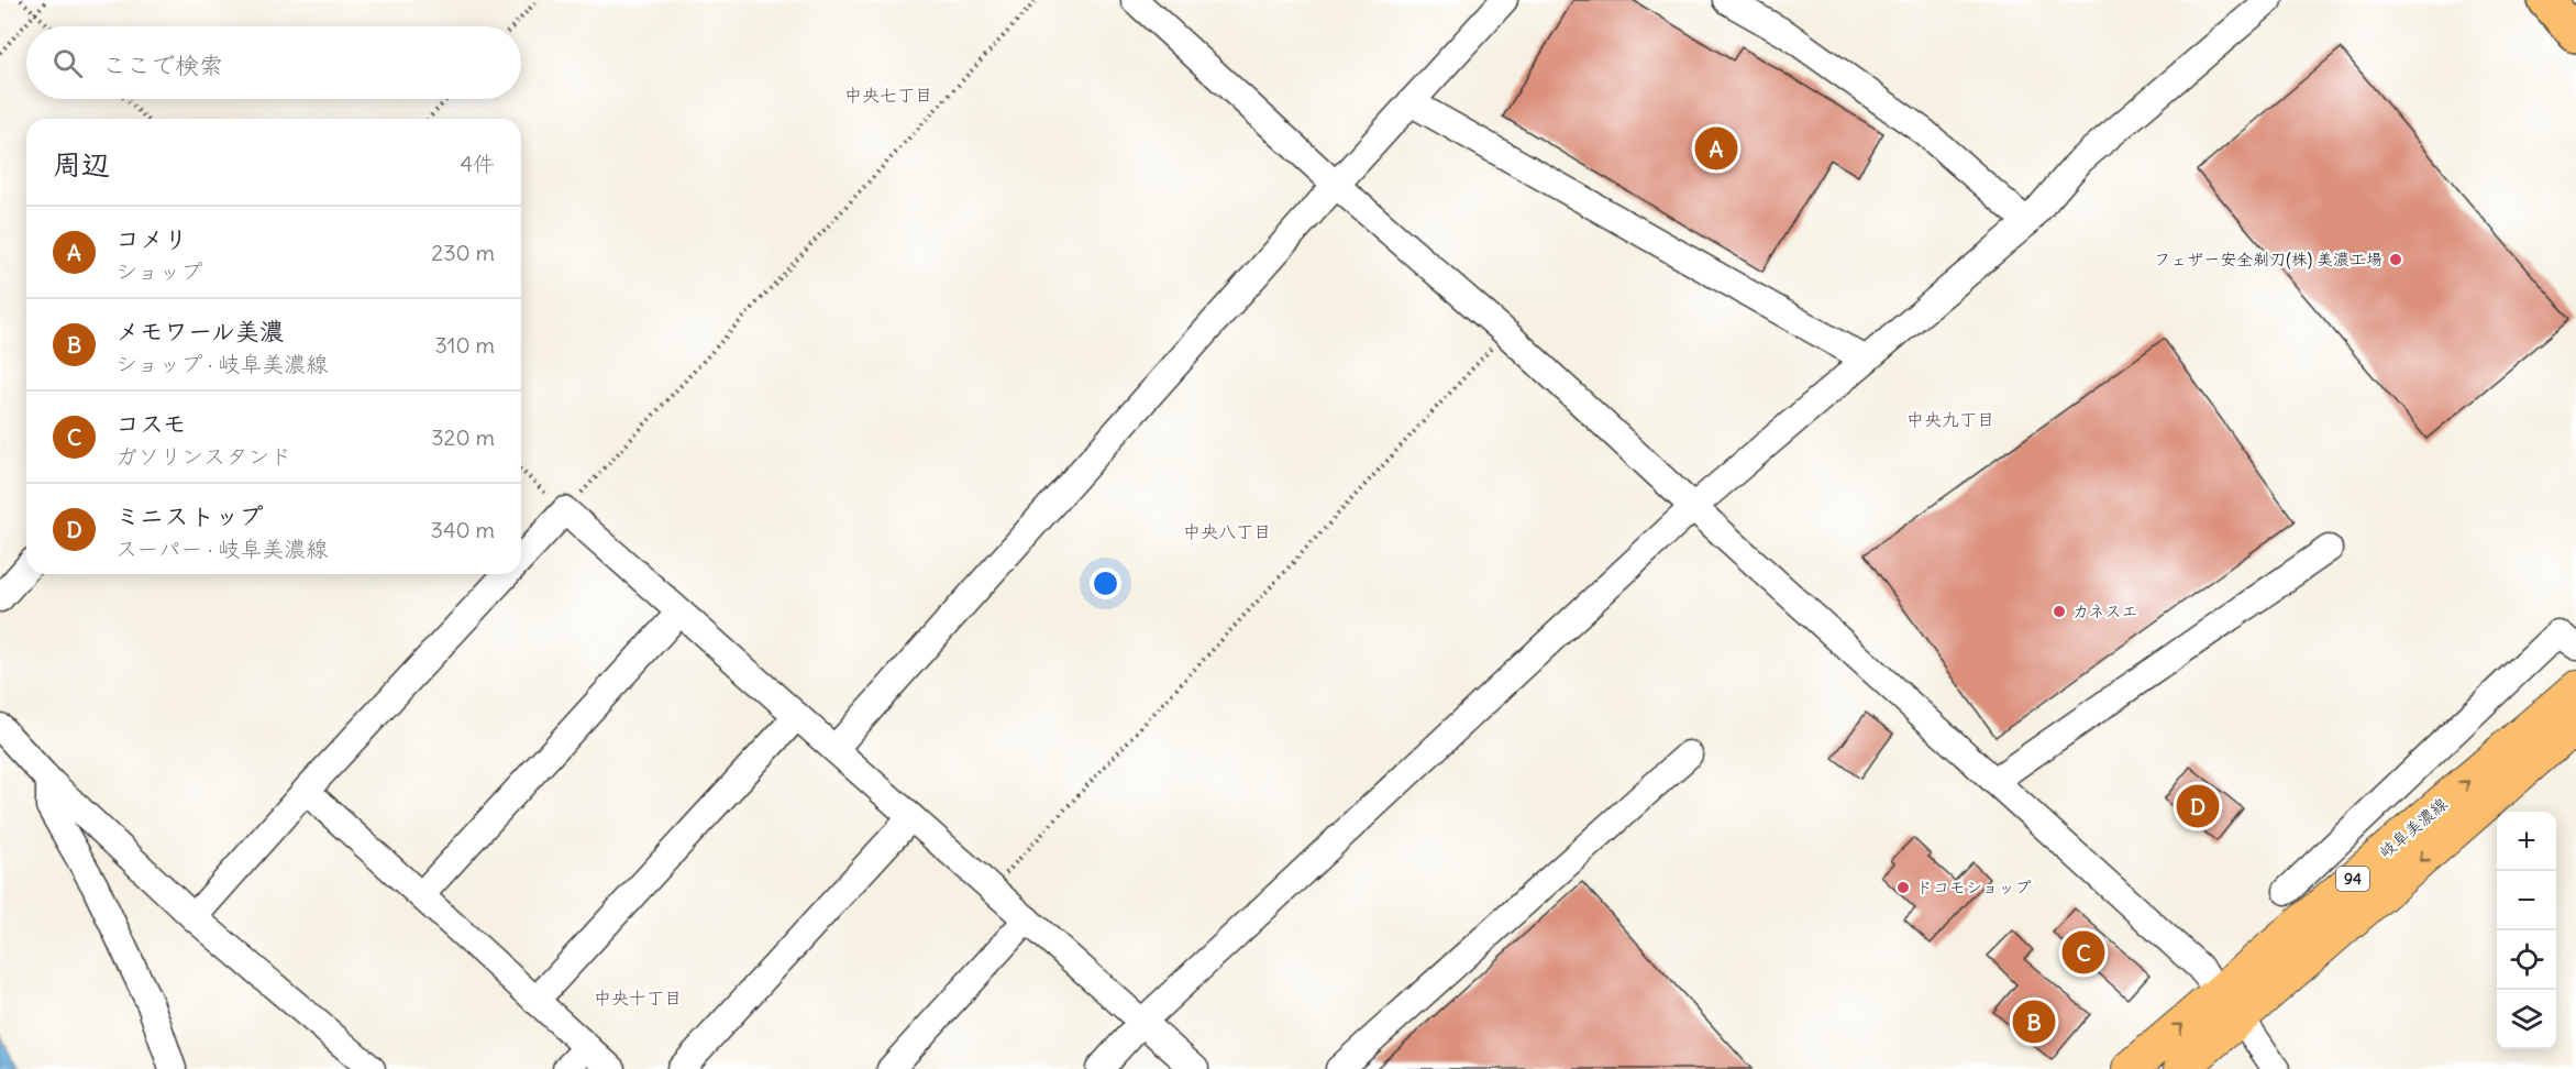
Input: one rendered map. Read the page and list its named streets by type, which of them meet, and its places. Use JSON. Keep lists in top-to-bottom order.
{
  "streets": {
    "main road": ["岐阜美濃線", "94"]
  },
  "districts": [
    "中央七丁目",
    "中央九丁目",
    "中央八丁目",
    "中央十丁目"
  ],
  "places": ["フェザー安全剃刀(株) 美濃工場", "カネスエ", "ドコモショップ"],
  "page": {
    "search": "ここで検索",
    "heading": ["周辺", "4件"],
    "pins": [
      "A",
      "D",
      "C",
      "B"
    ],
    "list": [
      {
        "mark": "A",
        "name": "コメリ",
        "note": "ショップ",
        "value": "230 m"
      },
      {
        "mark": "B",
        "name": "メモワール美濃",
        "note": "ショップ · 岐阜美濃線",
        "value": "310 m"
      },
      {
        "mark": "C",
        "name": "コスモ",
        "note": "ガソリンスタンド",
        "value": "320 m"
      },
      {
        "mark": "D",
        "name": "ミニストップ",
        "note": "スーパー · 岐阜美濃線",
        "value": "340 m"
      }
    ],
    "map_buttons": ["+", "−"]
  }
}
